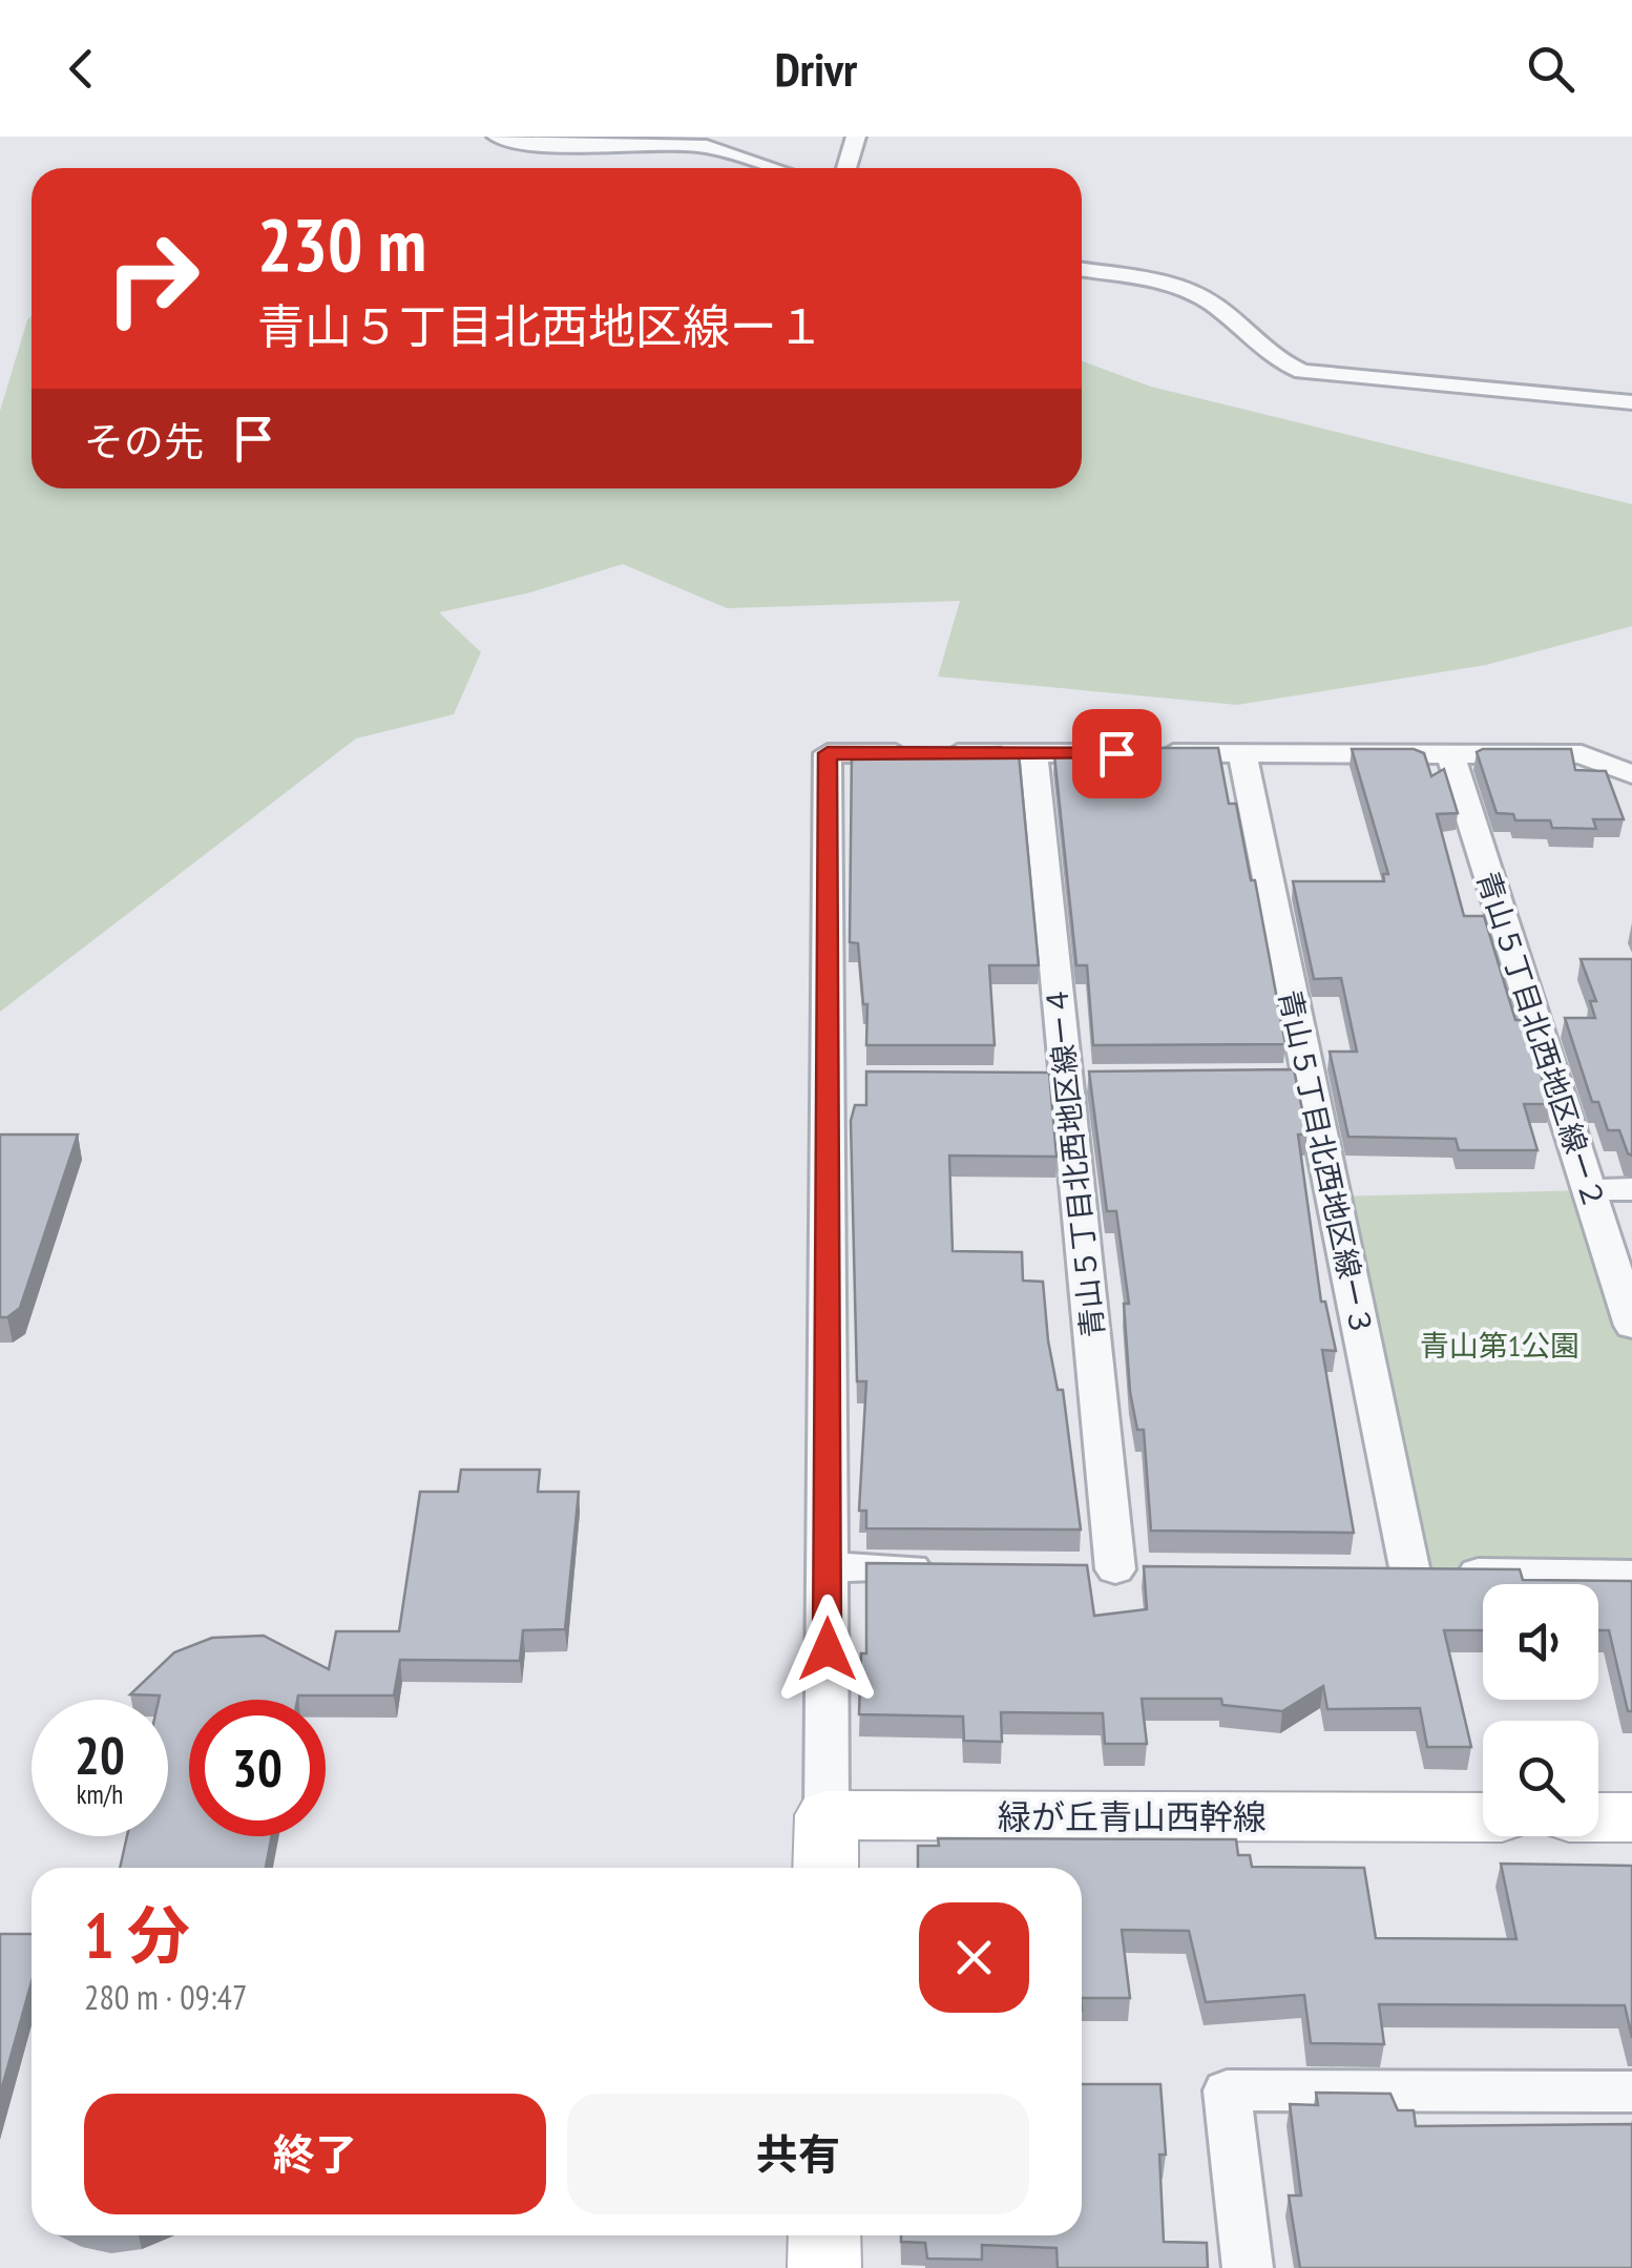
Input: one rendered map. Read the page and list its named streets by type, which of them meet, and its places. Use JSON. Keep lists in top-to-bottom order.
{
  "streets": {
    "street": [
      "青山５丁目北西地区線ー２",
      "青山５丁目北西地区線ー４",
      "青山５丁目北西地区線ー３",
      "緑が丘青山西幹線"
    ]
  },
  "parks": ["青山第1公園"],
  "page": {
    "header": "Drivr",
    "turn": ["230 m", "青山５丁目北西地区線ー１"],
    "then": "その先",
    "speed": "20 km/h",
    "limit": "30",
    "heading": ["1 分", "280 m · 09:47"],
    "buttons": ["終了", "共有"]
  }
}
